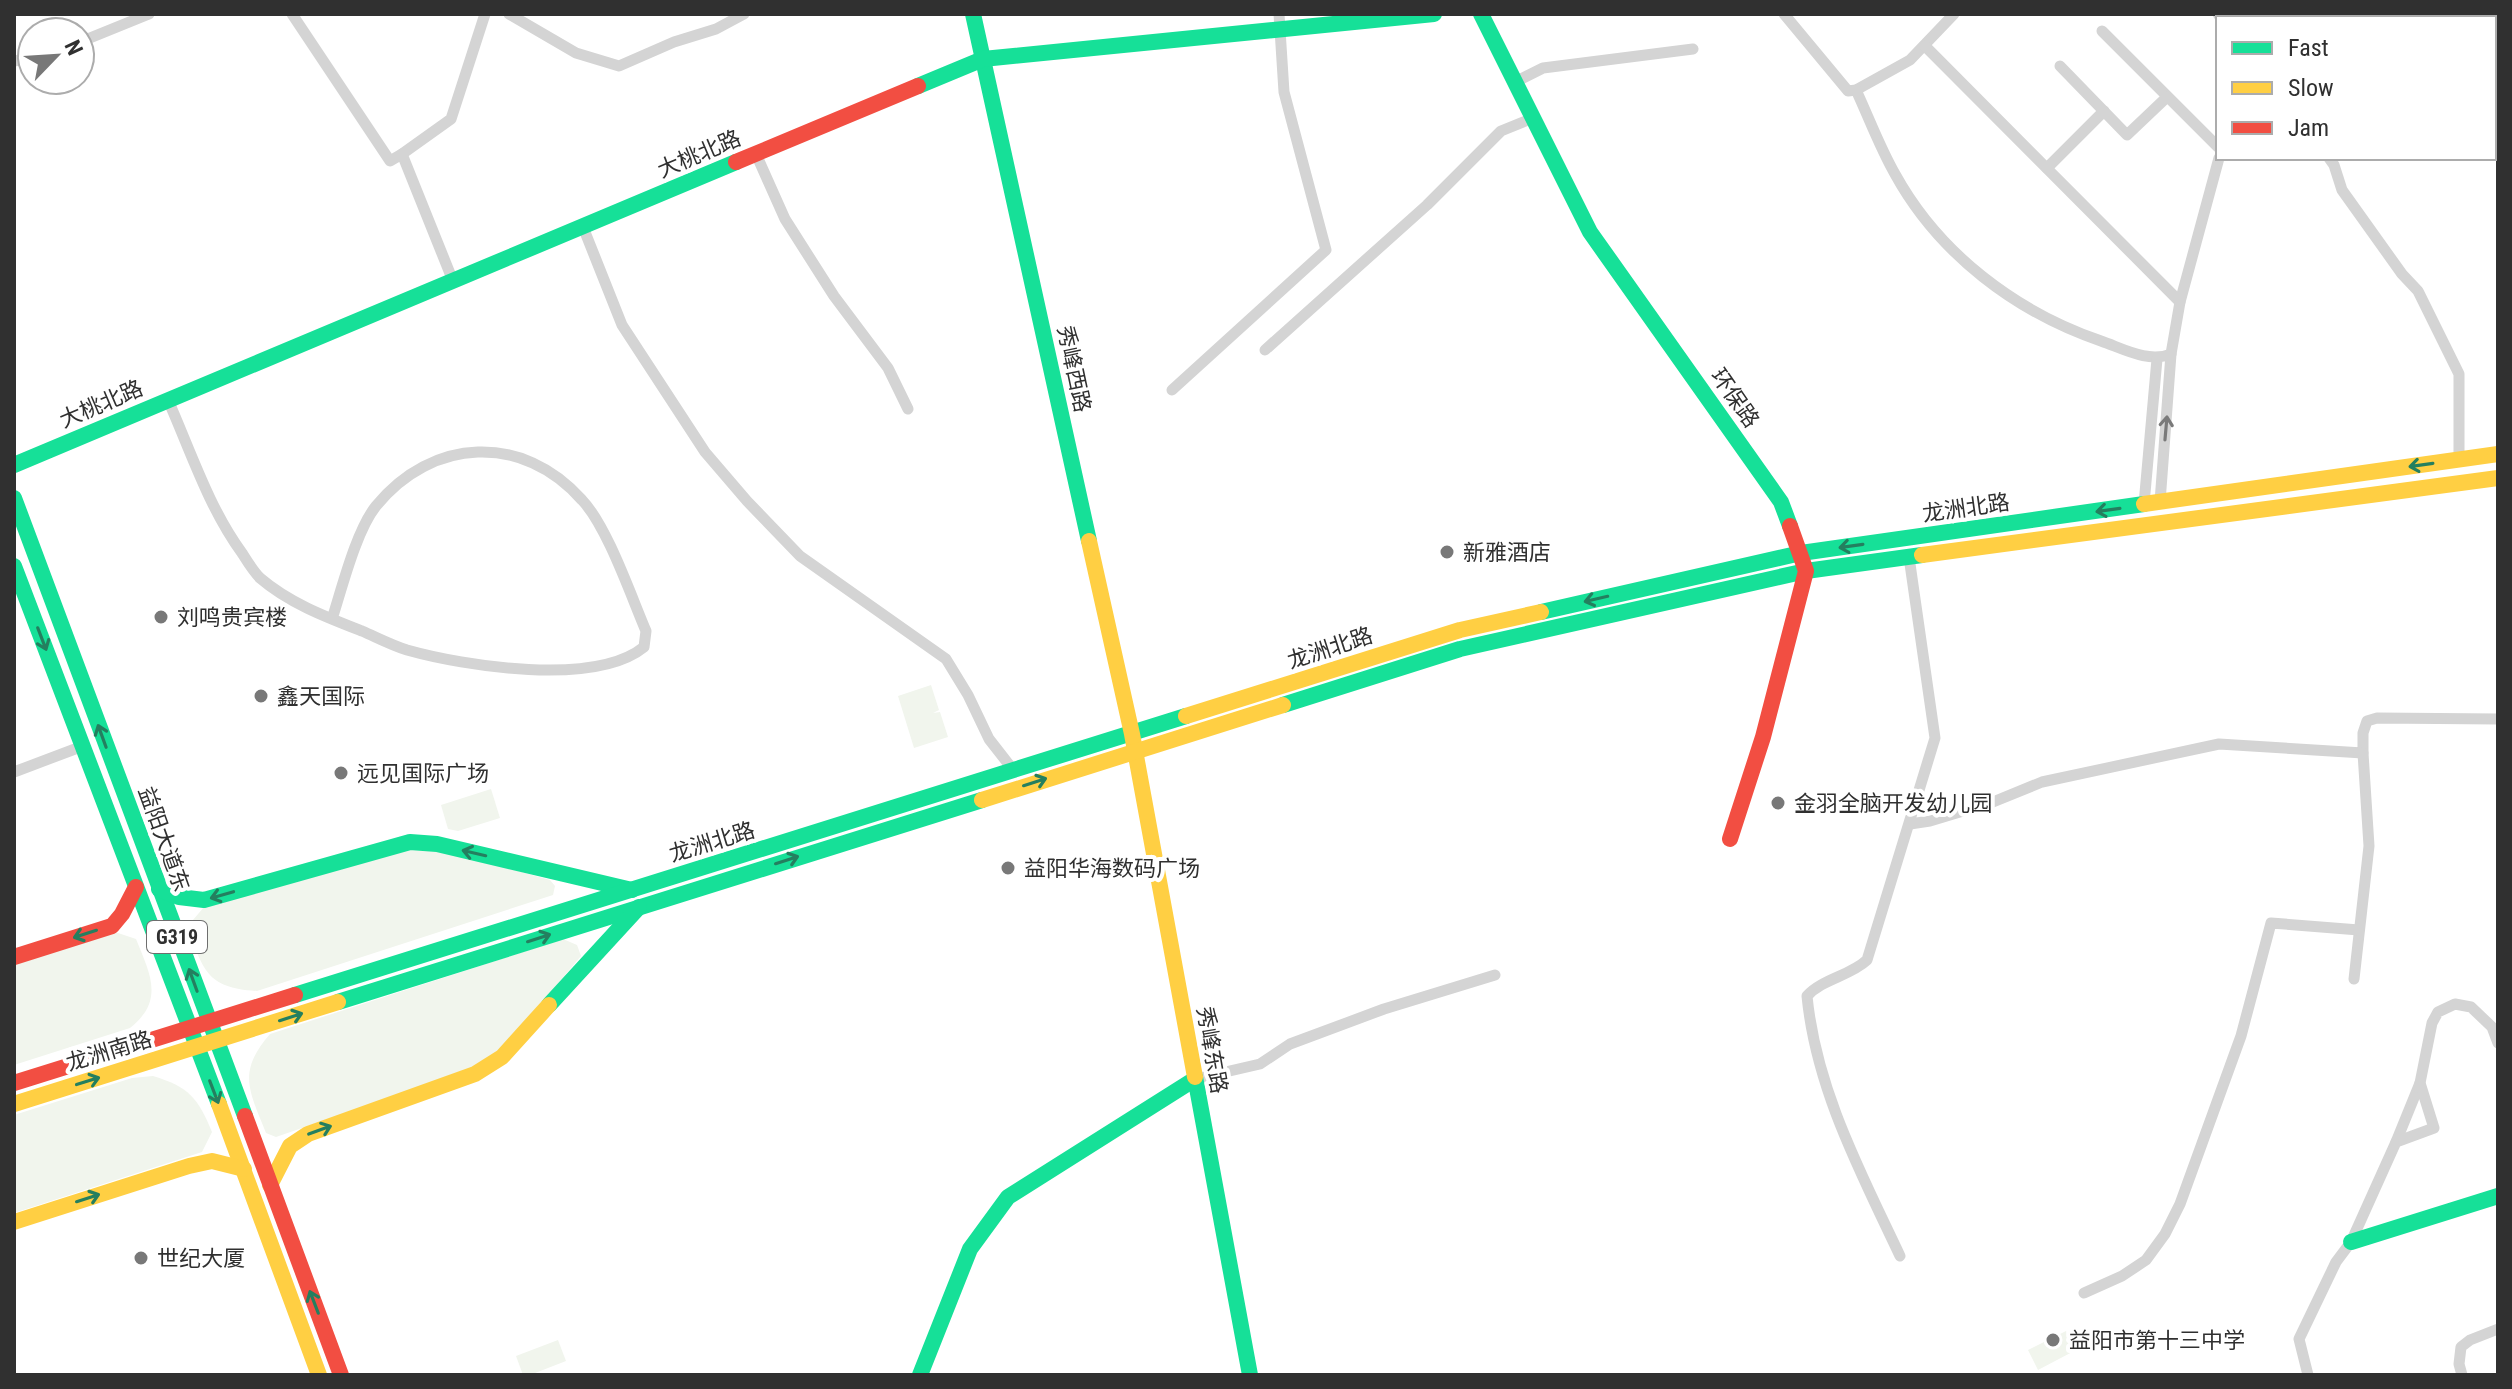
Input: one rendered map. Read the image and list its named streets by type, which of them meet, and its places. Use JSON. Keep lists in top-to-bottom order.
{
  "streets": {
    "main road": [
      "大桃北路",
      "秀峰西路",
      "环保路",
      "龙洲北路",
      "益阳大道东",
      "G319",
      "秀峰东路",
      "龙洲南路"
    ]
  },
  "crossings": [
    ["大桃北路", "秀峰西路"],
    ["秀峰西路", "龙洲北路"],
    ["秀峰西路", "秀峰东路"],
    ["环保路", "龙洲北路"],
    ["龙洲北路", "益阳大道东"],
    ["龙洲北路", "秀峰东路"],
    ["龙洲北路", "龙洲南路"],
    ["益阳大道东", "龙洲南路"],
    ["G319", "龙洲南路"]
  ],
  "places": [
    "新雅酒店",
    "刘鸣贵宾楼",
    "鑫天国际",
    "远见国际广场",
    "金羽全脑开发幼儿园",
    "益阳华海数码广场",
    "世纪大厦",
    "益阳市第十三中学"
  ],
  "legend": ["Fast", "Slow", "Jam"],
  "north": "top right"
}
